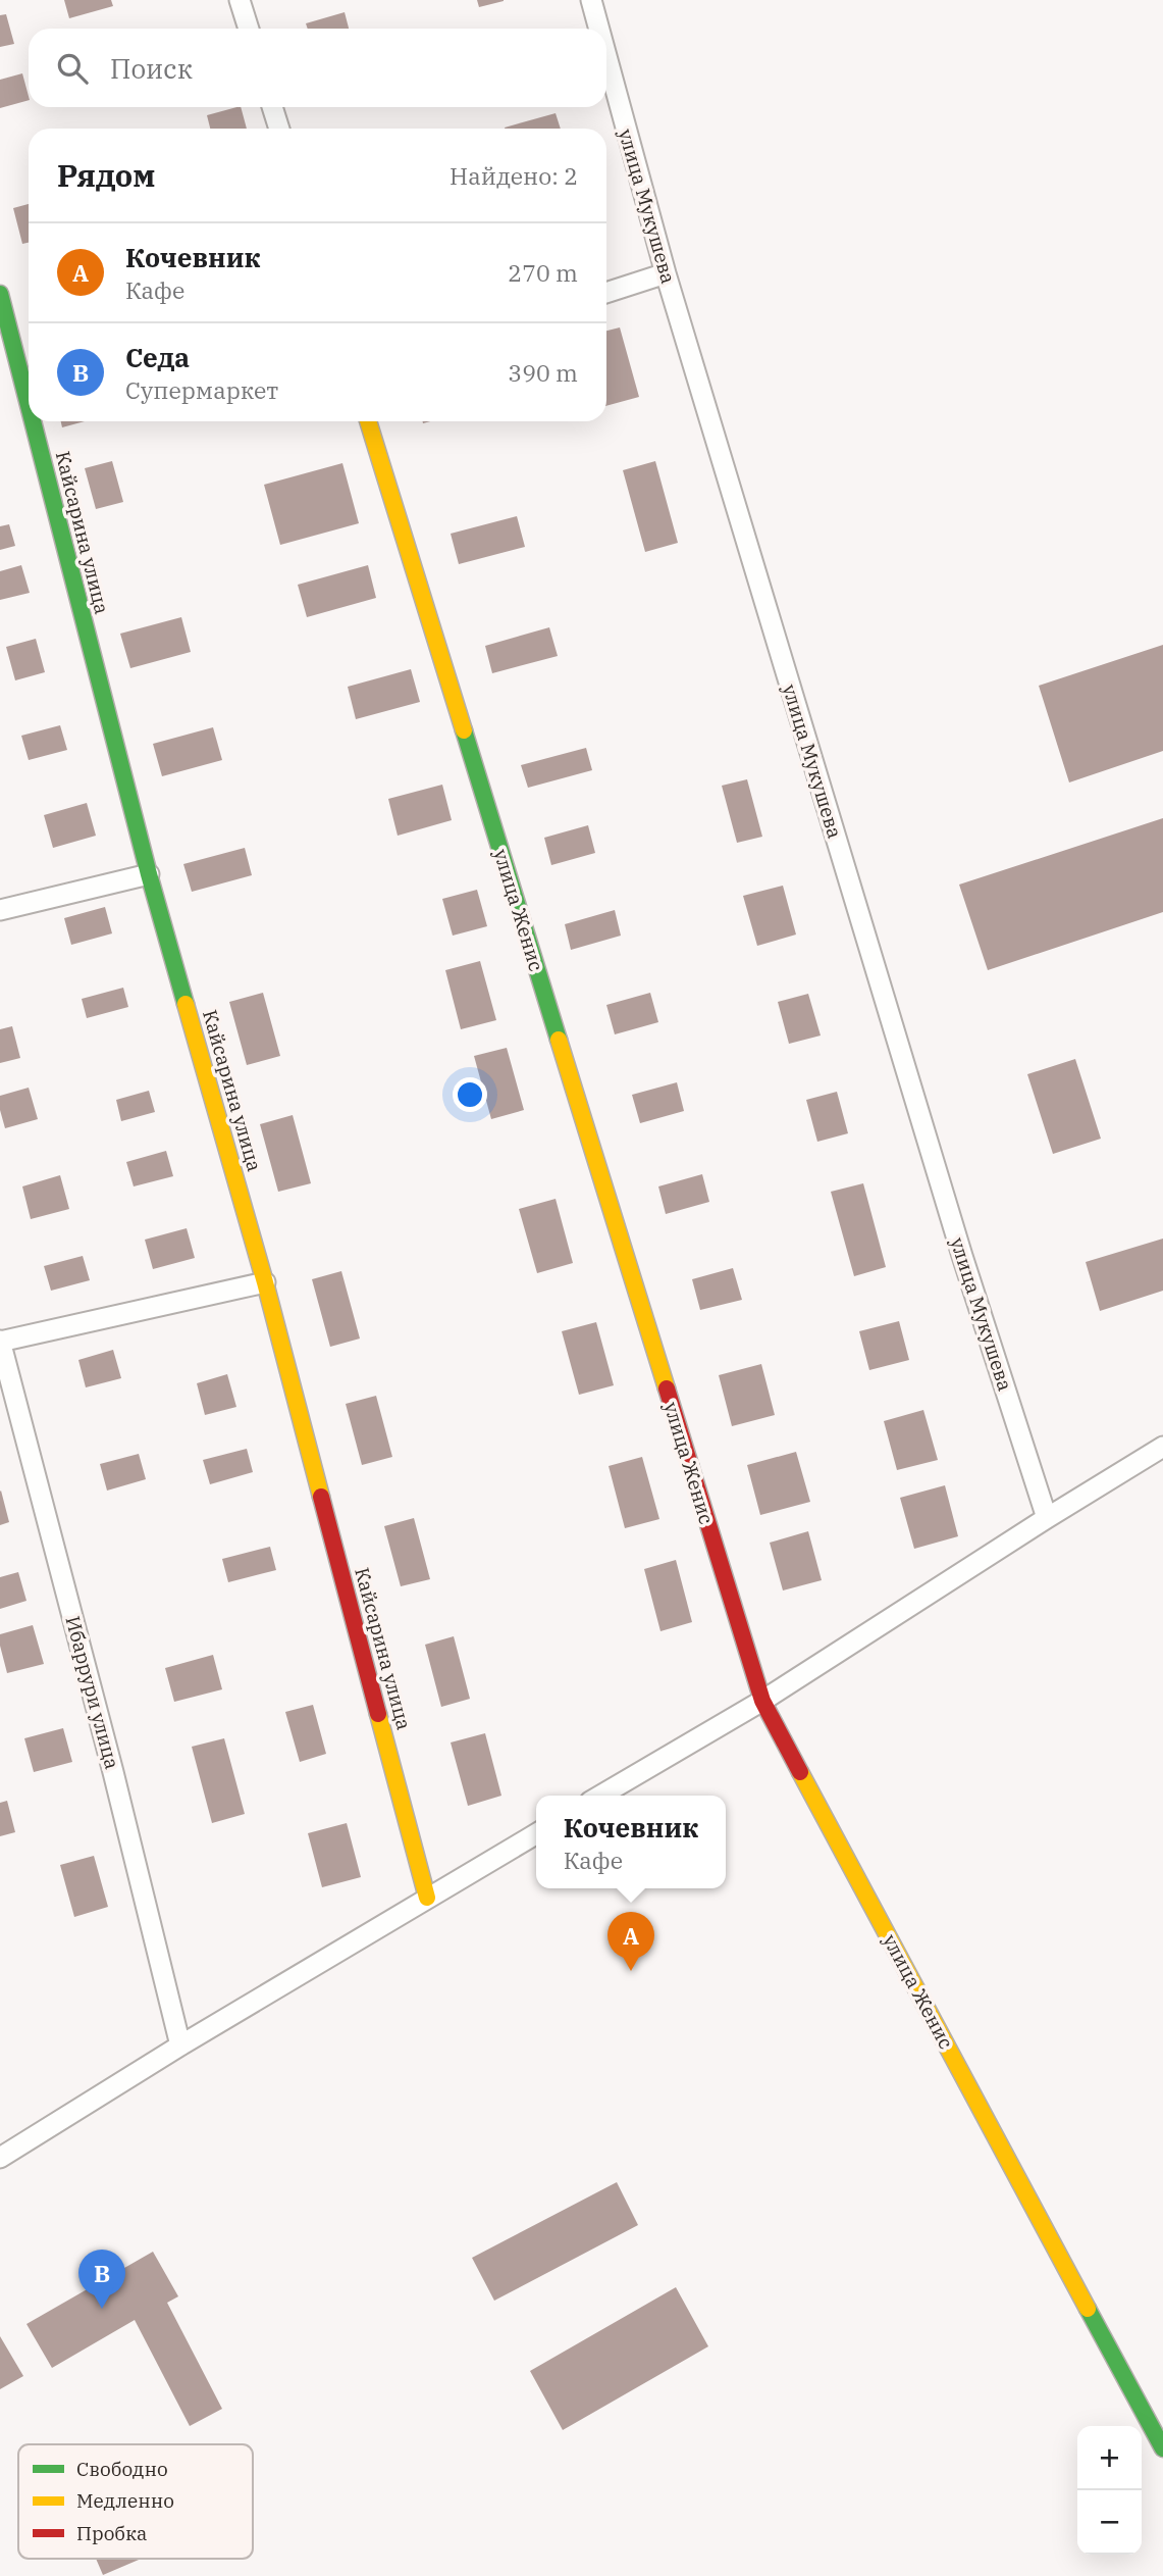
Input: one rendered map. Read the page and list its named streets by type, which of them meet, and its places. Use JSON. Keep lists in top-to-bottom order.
{
  "streets": {
    "street": [
      "улица Мукушева",
      "Кайсарина улица",
      "улица Женис",
      "Ибаррури улица"
    ]
  },
  "legend": ["Свободно", "Медленно", "Пробка"],
  "page": {
    "search": "Поиск",
    "heading": ["Рядом", "Найдено: 2"],
    "list": [
      {
        "mark": "A",
        "name": "Кочевник",
        "note": "Кафе",
        "value": "270 m"
      },
      {
        "mark": "B",
        "name": "Седа",
        "note": "Супермаркет",
        "value": "390 m"
      }
    ],
    "popup": ["Кочевник", "Кафе"],
    "pins": ["A", "B"],
    "map_buttons": ["+", "−"]
  }
}
